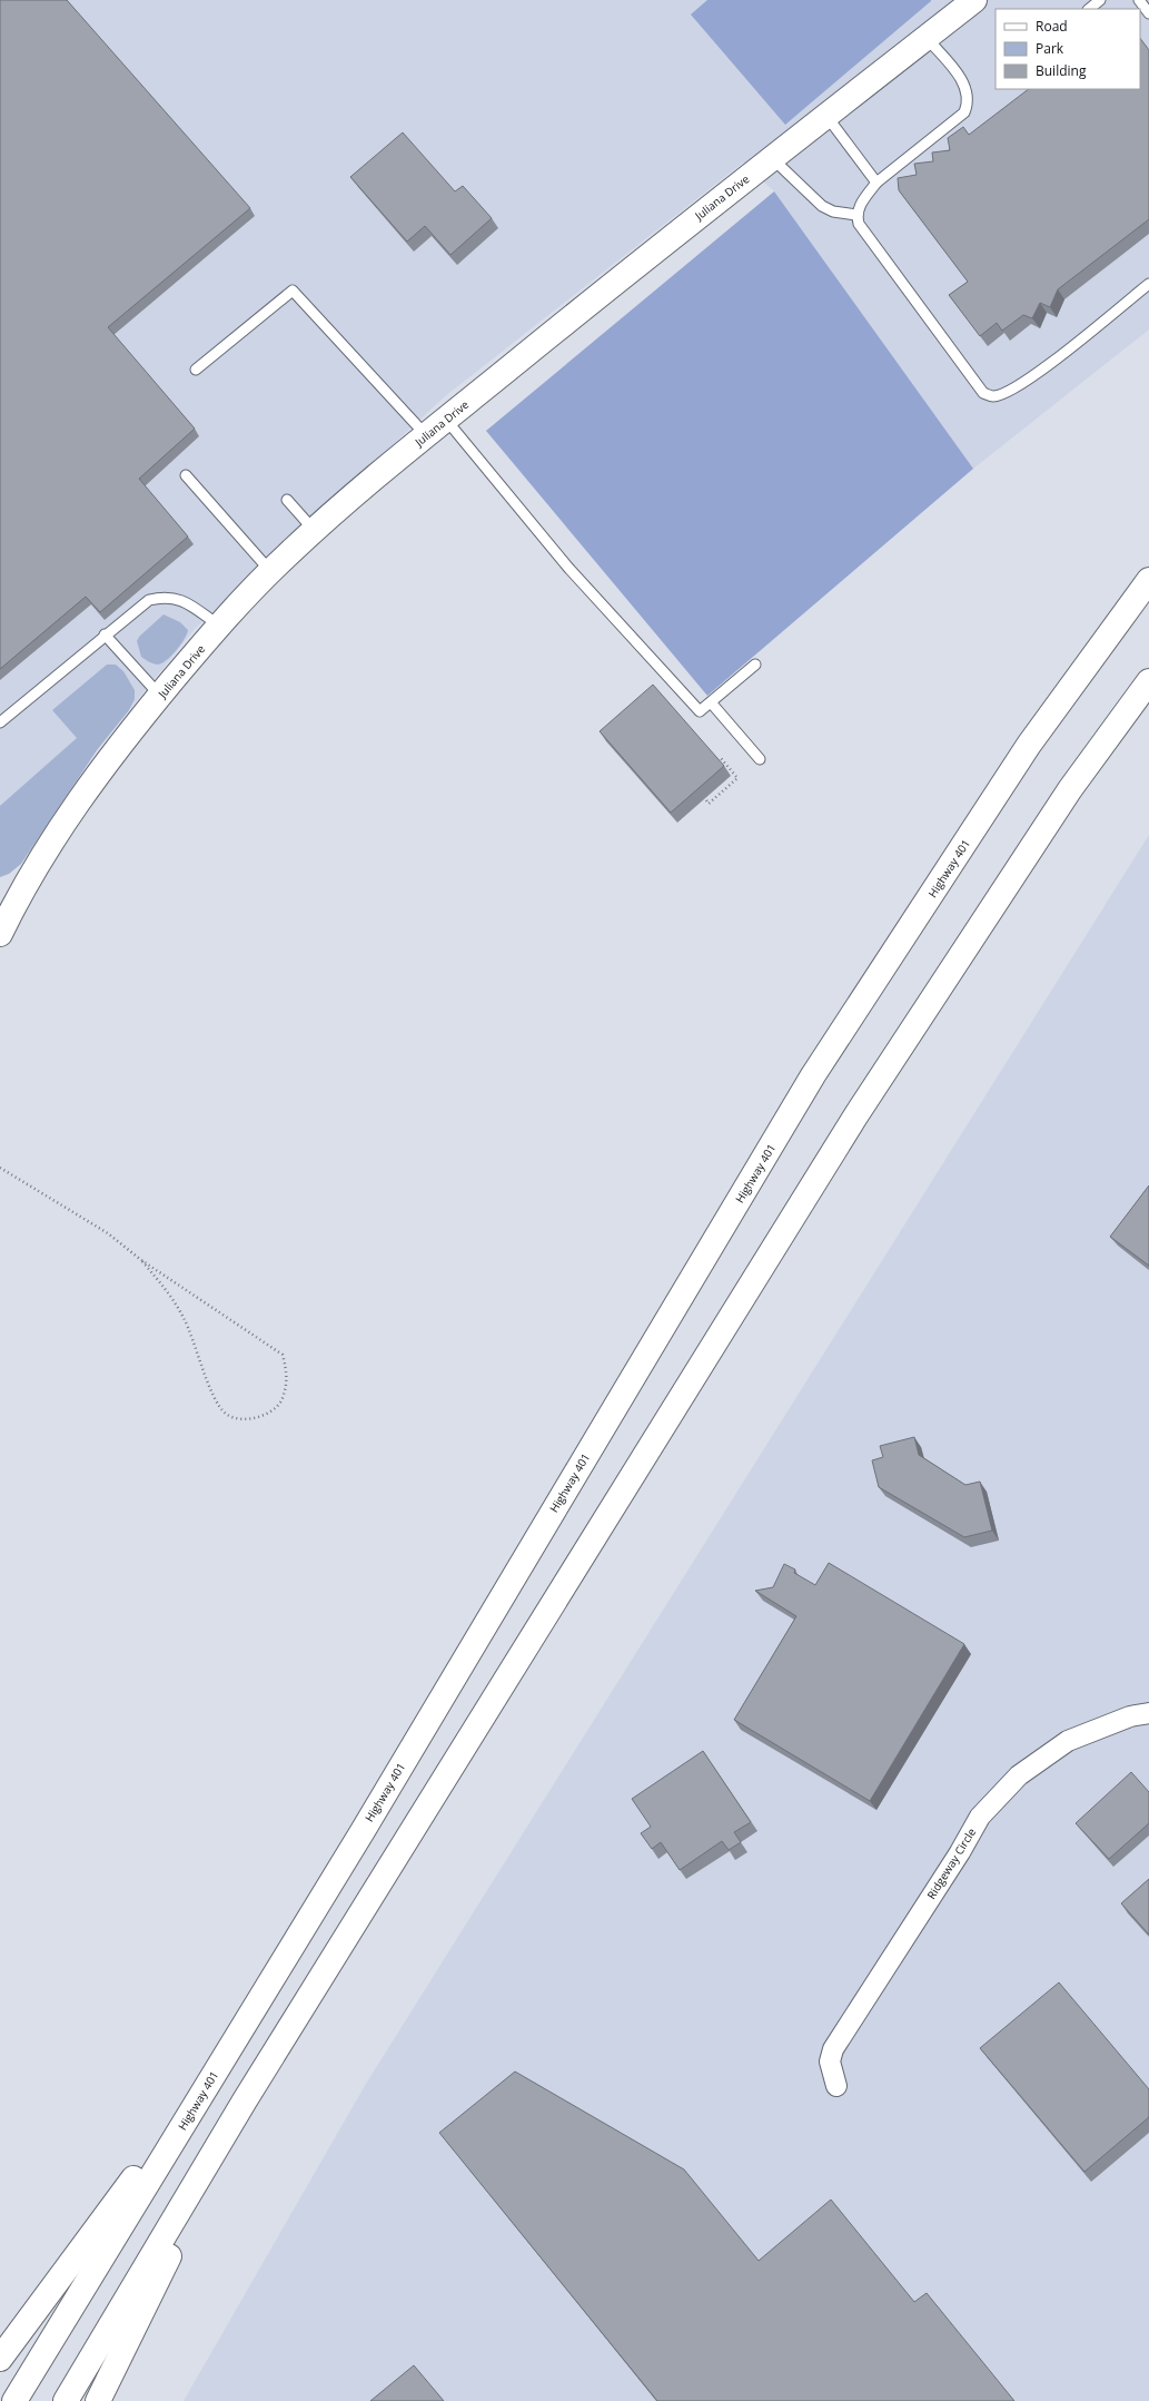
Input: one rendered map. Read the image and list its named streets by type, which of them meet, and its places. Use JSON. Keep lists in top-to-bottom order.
{
  "streets": {
    "main road": ["Juliana Drive", "Highway 401"],
    "street": ["Ridgeway Circle"]
  },
  "legend": ["Road", "Park", "Building"]
}
